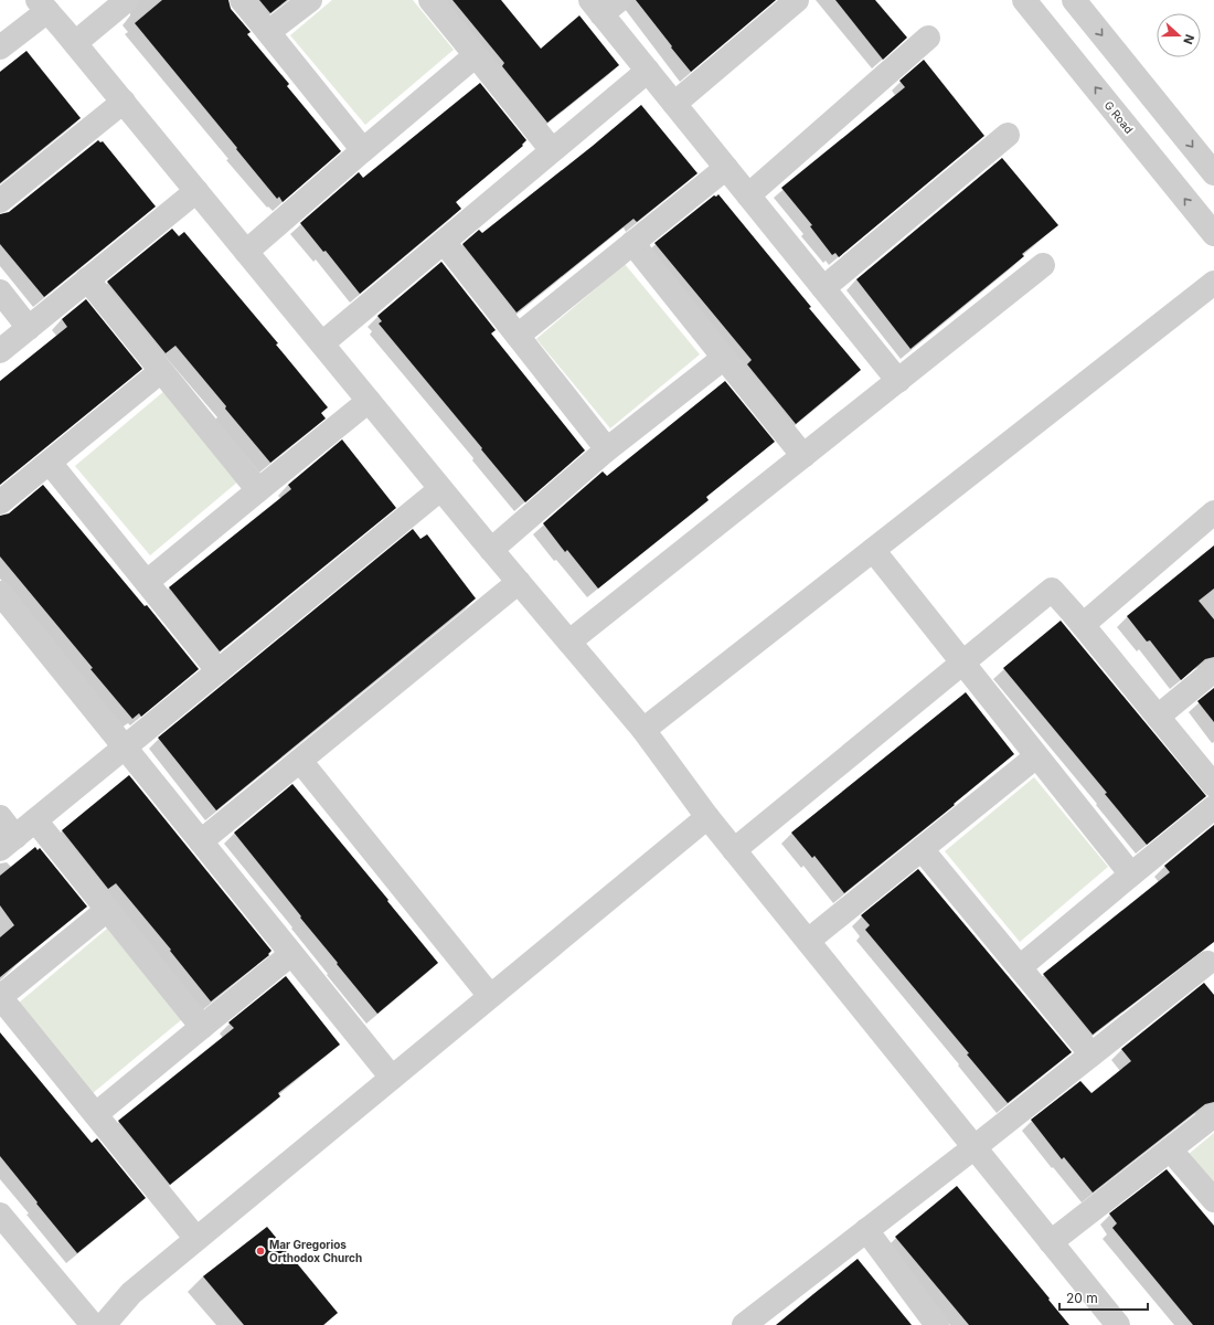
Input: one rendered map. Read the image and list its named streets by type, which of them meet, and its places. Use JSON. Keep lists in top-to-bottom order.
{
  "streets": {
    "street": ["G Road"]
  },
  "places": ["Mar Gregorios Orthodox Church"],
  "scale_bar": "20 m",
  "north": "right"
}
